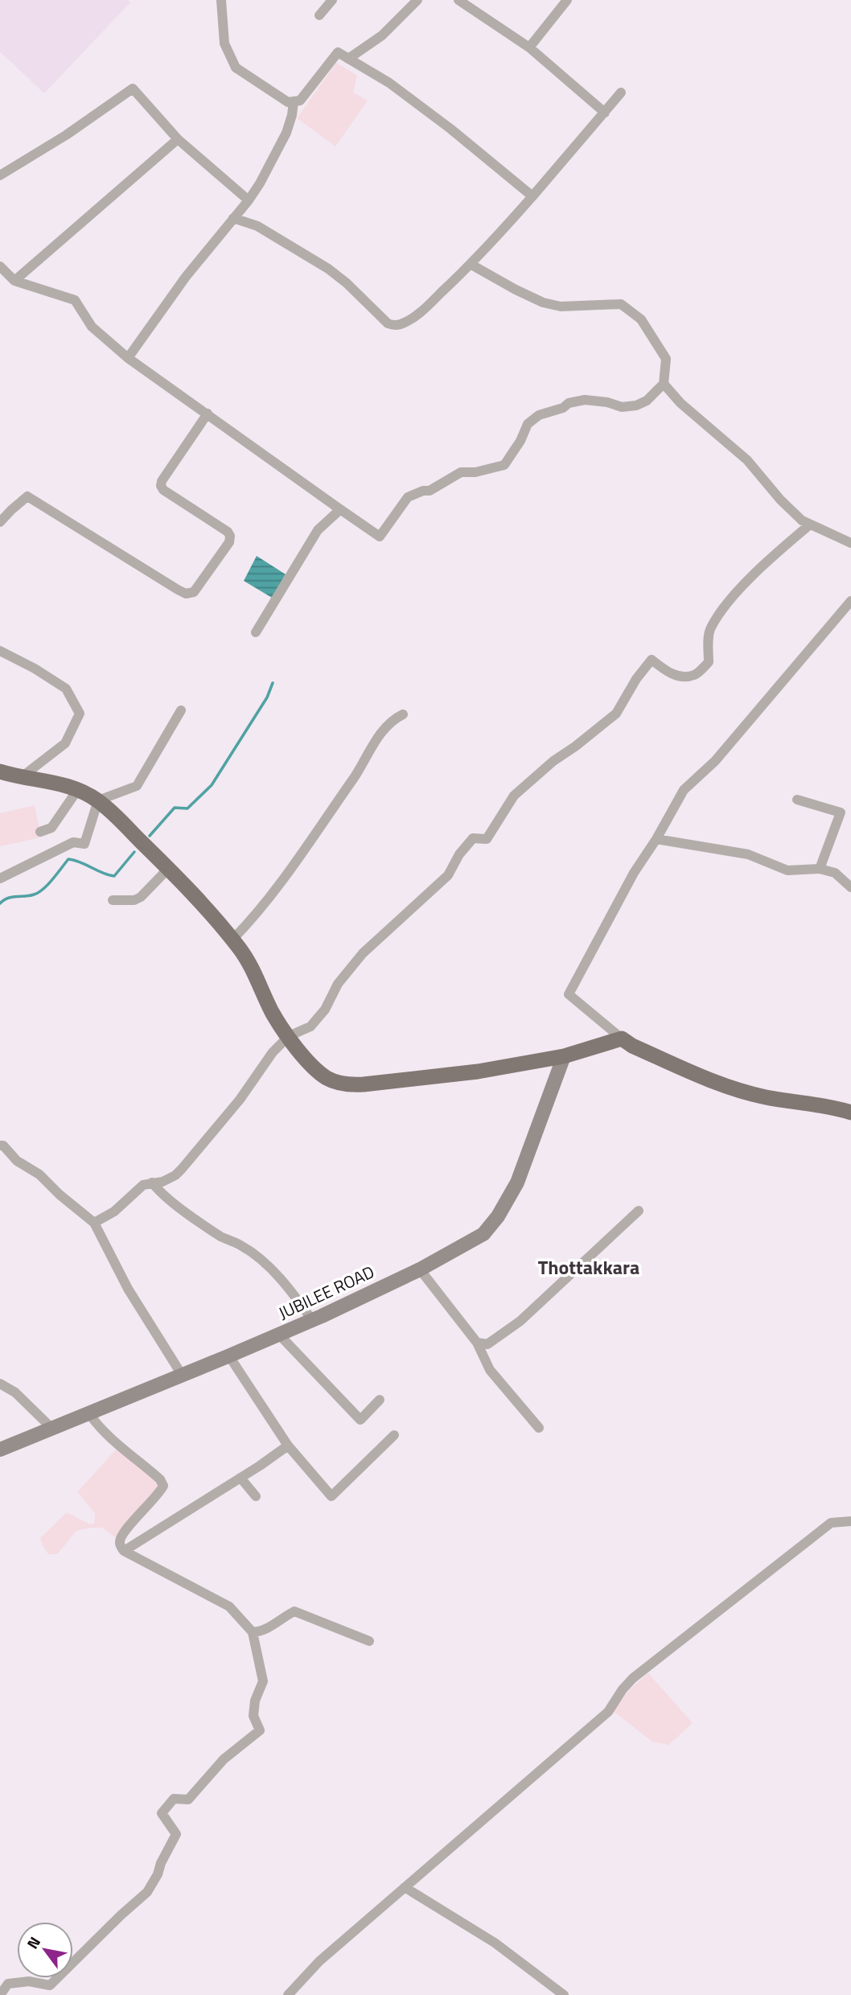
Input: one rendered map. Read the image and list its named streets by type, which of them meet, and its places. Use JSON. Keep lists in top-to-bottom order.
{
  "streets": {
    "main road": ["JUBILEE ROAD"]
  },
  "districts": ["Thottakkara"],
  "north": "top left"
}
